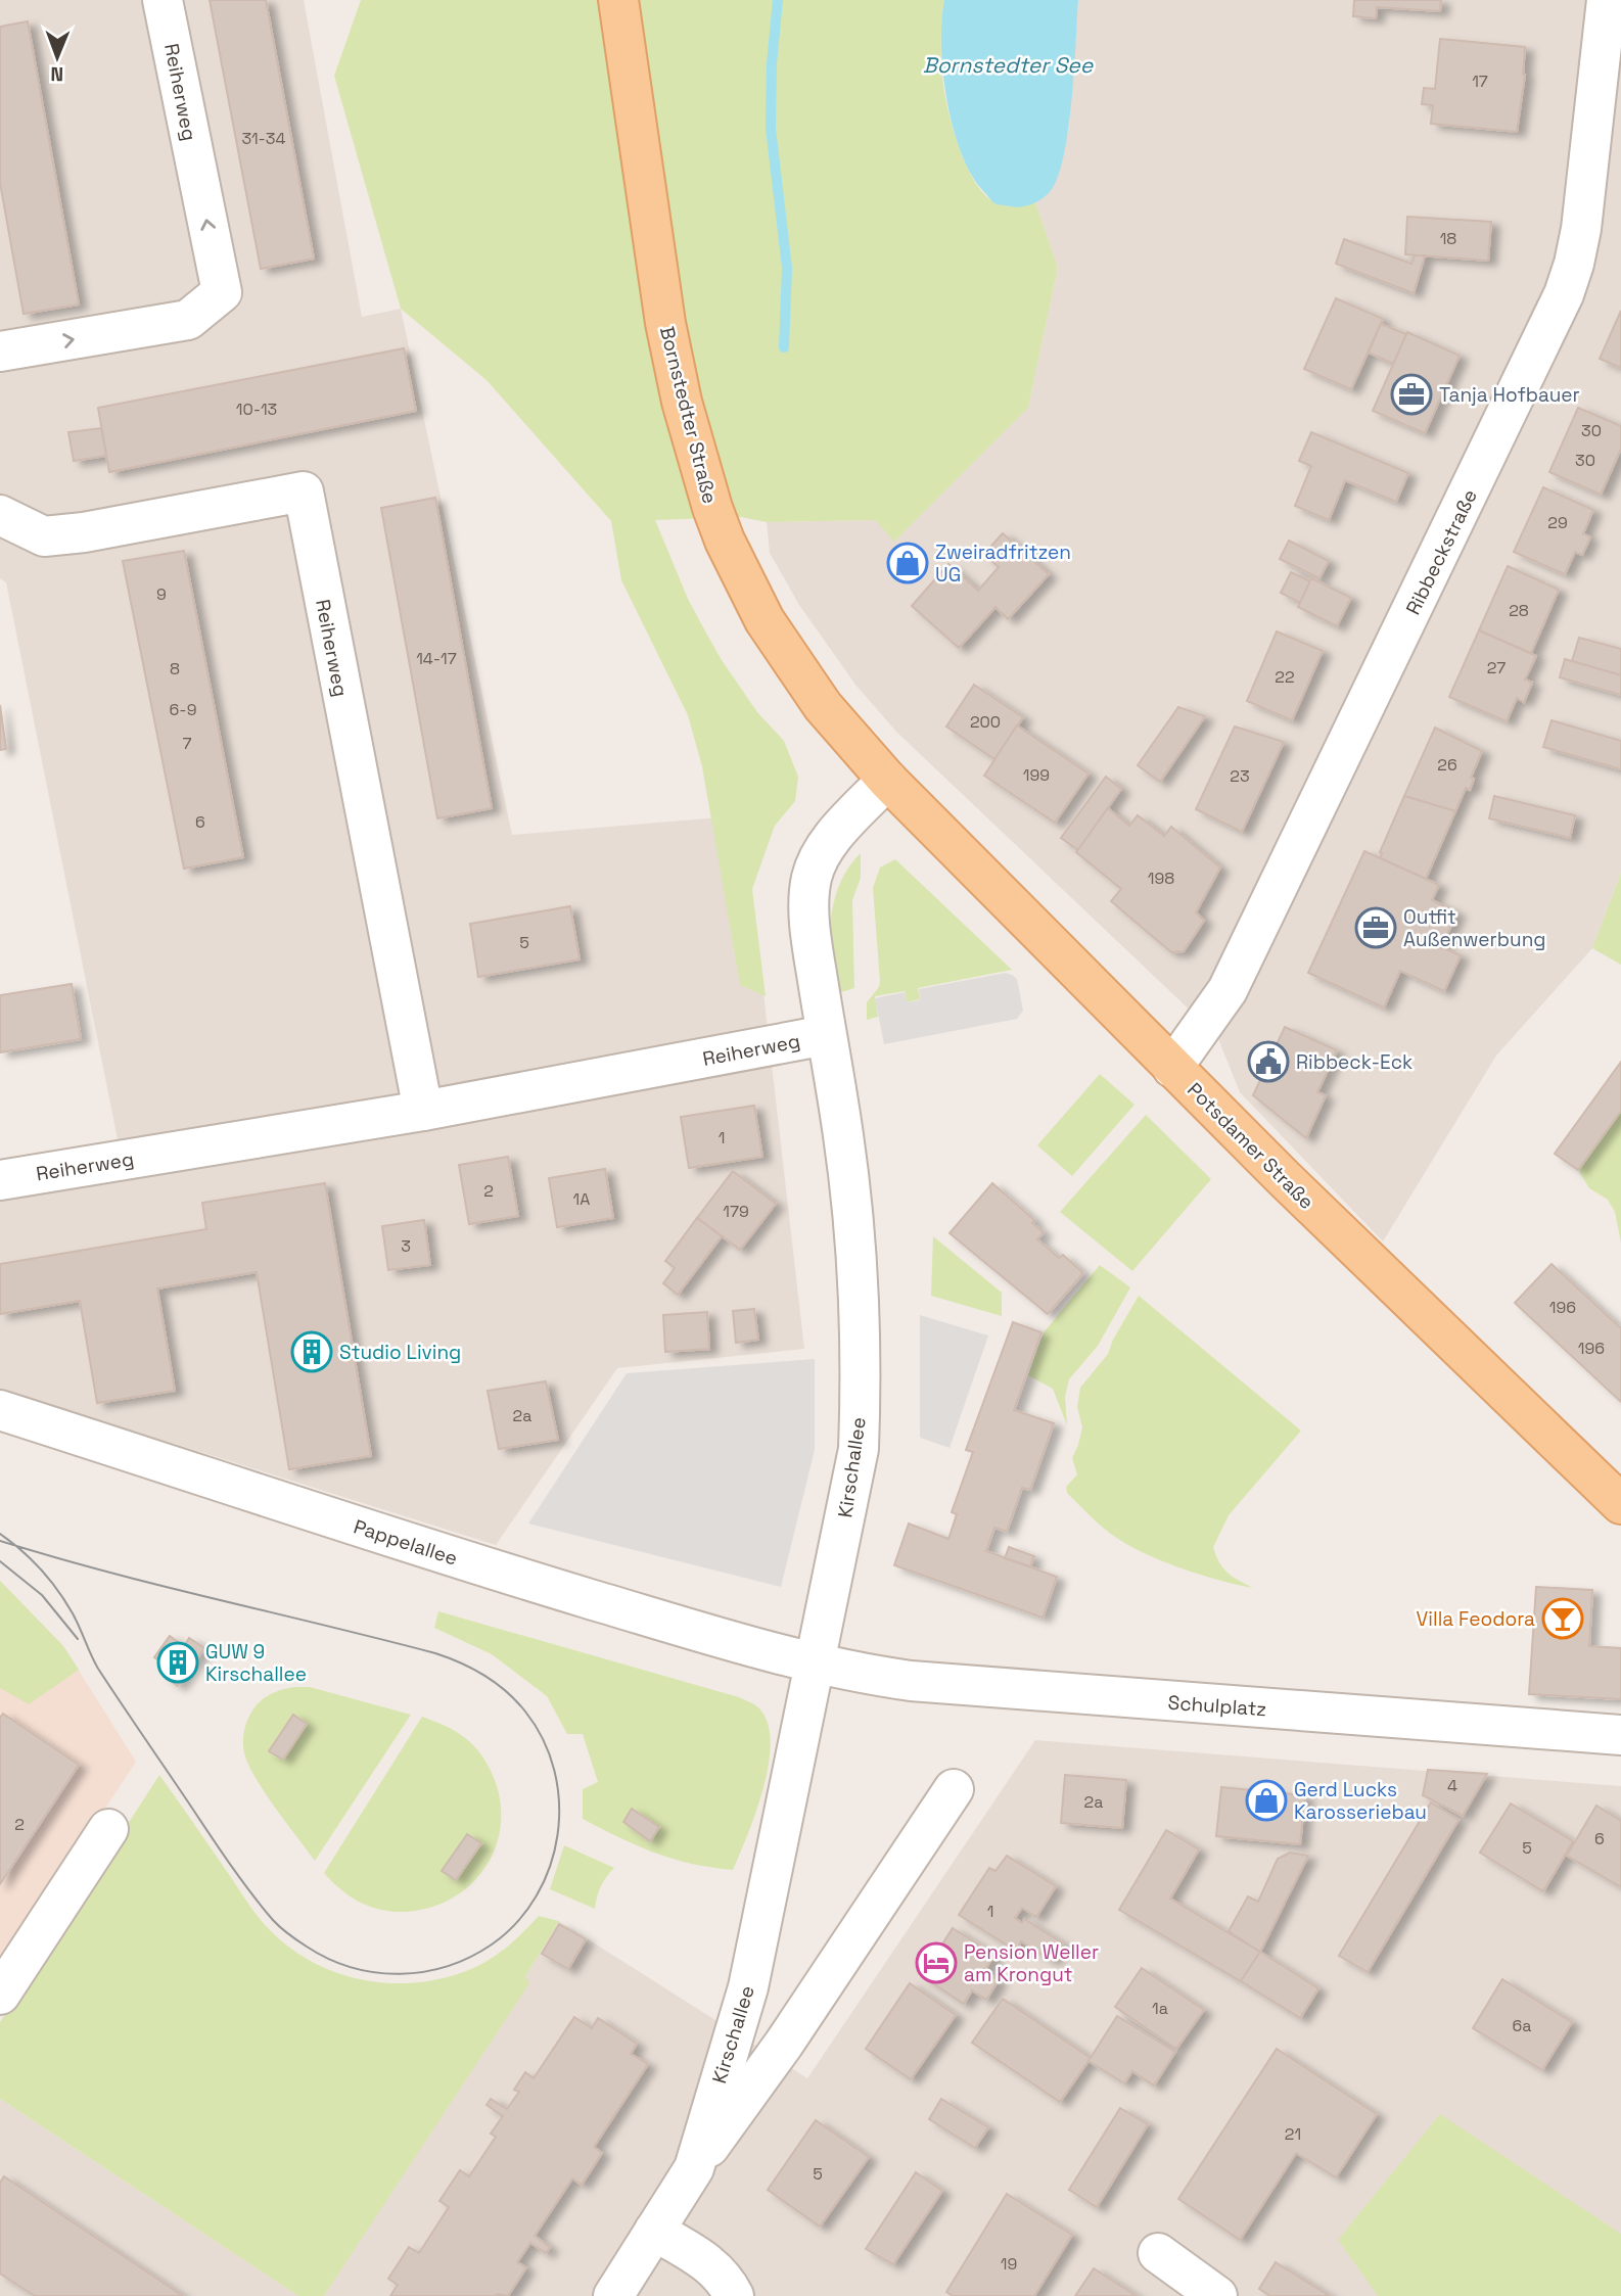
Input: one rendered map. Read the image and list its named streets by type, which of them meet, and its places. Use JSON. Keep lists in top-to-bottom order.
{
  "streets": {
    "main road": ["Bornstedter Straße", "Potsdamer Straße"],
    "street": [
      "Reiherweg",
      "Ribbeckstraße",
      "Kirschallee",
      "Pappelallee",
      "Schulplatz"
    ]
  },
  "crossings": [
    ["Reiherweg", "Kirschallee"],
    ["Bornstedter Straße", "Potsdamer Straße"],
    ["Bornstedter Straße", "Kirschallee"],
    ["Ribbeckstraße", "Potsdamer Straße"],
    ["Potsdamer Straße", "Kirschallee"],
    ["Kirschallee", "Pappelallee"],
    ["Kirschallee", "Schulplatz"],
    ["Pappelallee", "Schulplatz"]
  ],
  "water": ["Bornstedter See"],
  "places": {
    "office": ["Tanja Hofbauer", "Outfit Außenwerbung"],
    "shop": ["Zweiradfritzen UG", "Gerd Lucks Karosseriebau"],
    "public building": ["Ribbeck-Eck"],
    "building": ["Studio Living", "GUW 9 Kirschallee"],
    "bar": ["Villa Feodora"],
    "hotel": ["Pension Weller am Krongut"]
  },
  "house_numbers": [
    "17",
    "31-34",
    "18",
    "10-13",
    "30",
    "30",
    "29",
    "9",
    "28",
    "14-17",
    "27",
    "8",
    "22",
    "6-9",
    "200",
    "7",
    "26",
    "199",
    "23",
    "6",
    "198",
    "5",
    "1",
    "2",
    "1A",
    "179",
    "3",
    "196",
    "196",
    "2a",
    "4",
    "2a",
    "2",
    "6",
    "5",
    "1",
    "1a",
    "6a",
    "21",
    "5",
    "19"
  ],
  "north": "bottom"
}
